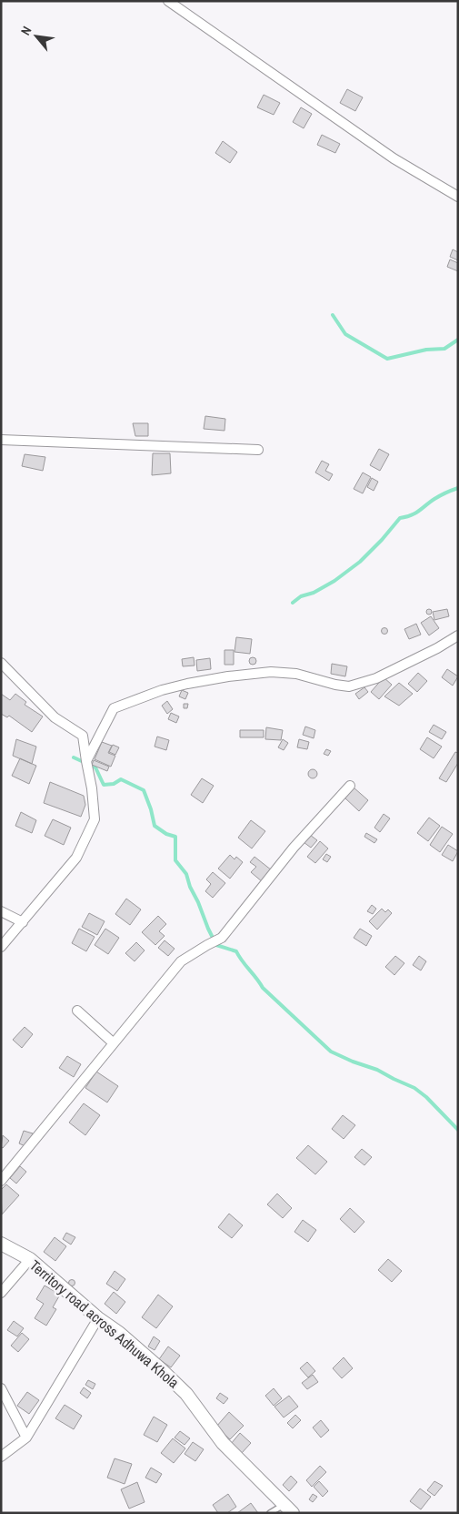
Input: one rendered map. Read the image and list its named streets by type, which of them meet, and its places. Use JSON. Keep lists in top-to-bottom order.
{
  "streets": {
    "street": ["Territory road across Adhuwa Khola"]
  },
  "north": "top left"
}
